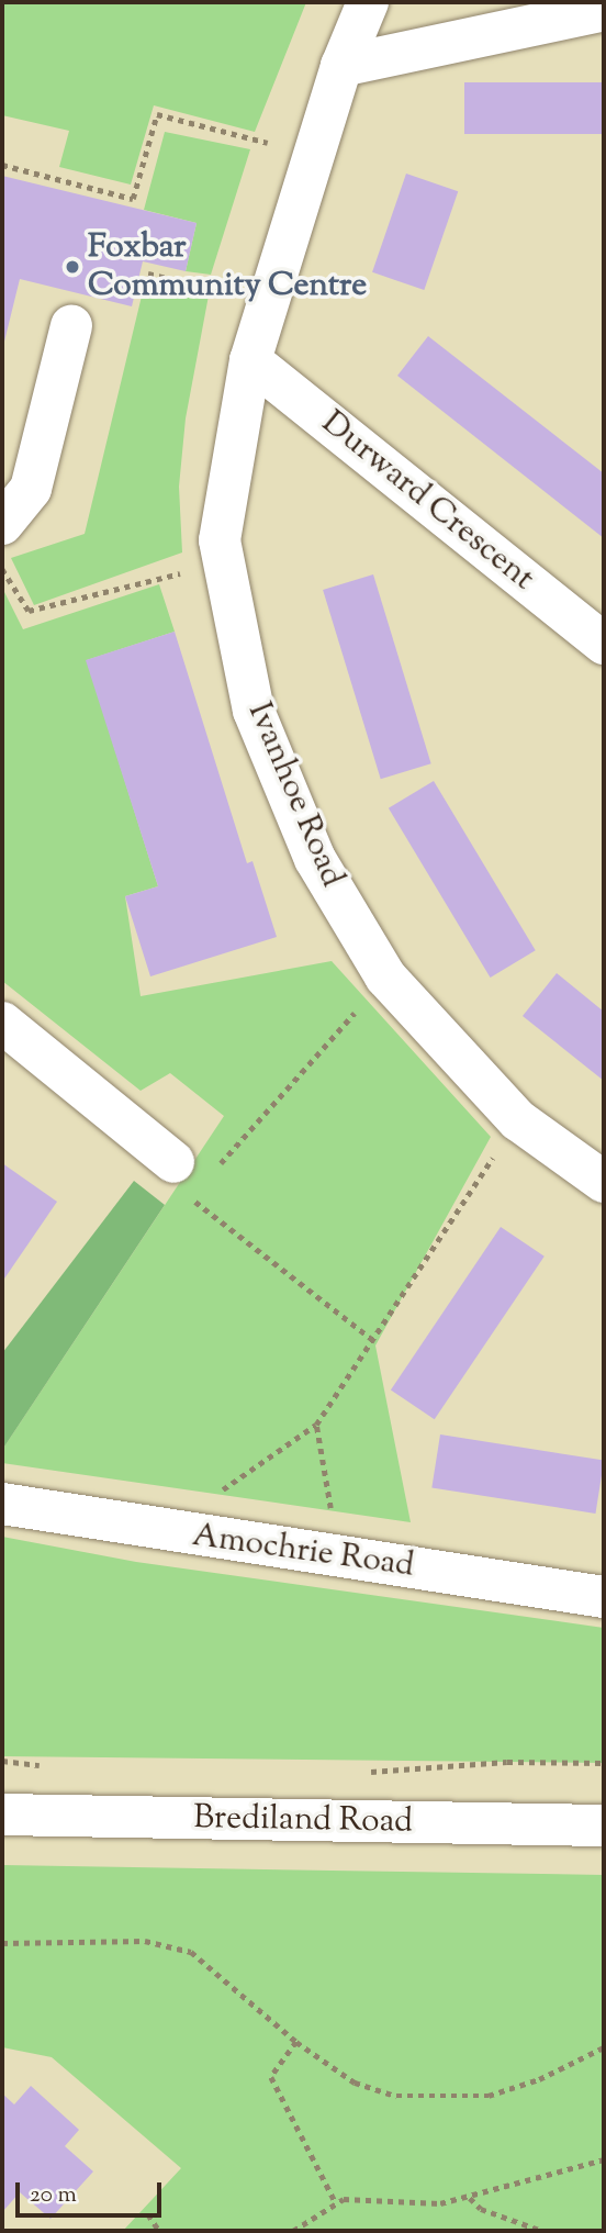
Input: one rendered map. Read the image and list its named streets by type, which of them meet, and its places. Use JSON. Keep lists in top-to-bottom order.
{
  "streets": {
    "street": [
      "Durward Crescent",
      "Ivanhoe Road",
      "Amochrie Road",
      "Brediland Road"
    ]
  },
  "crossings": [
    ["Durward Crescent", "Ivanhoe Road"]
  ],
  "places": ["Foxbar Community Centre"],
  "scale_bar": "20 m"
}
